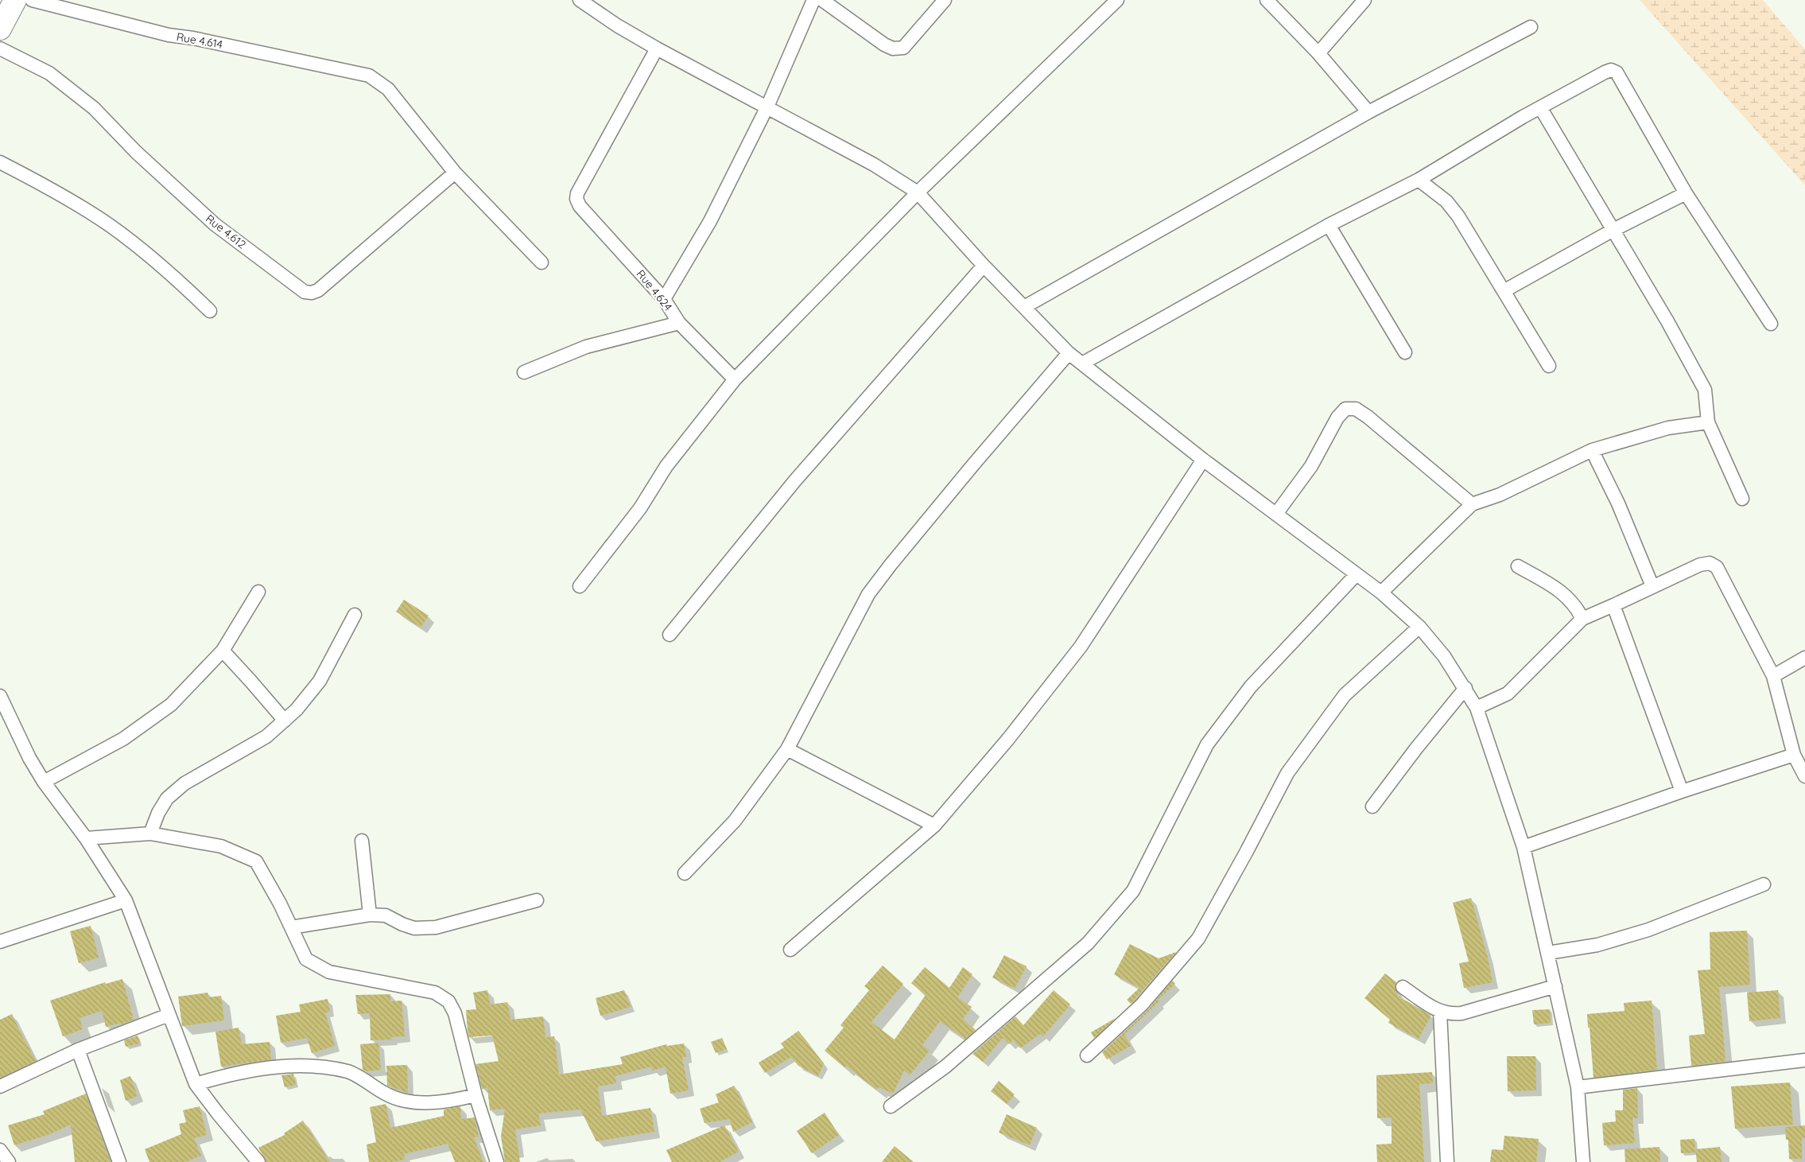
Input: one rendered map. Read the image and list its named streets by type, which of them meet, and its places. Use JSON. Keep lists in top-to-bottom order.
{
  "streets": {
    "street": ["Rue 4.614", "Rue 4.612", "Rue 4.624"]
  },
  "crossings": [
    ["Rue 4.614", "Rue 4.612"]
  ]
}
